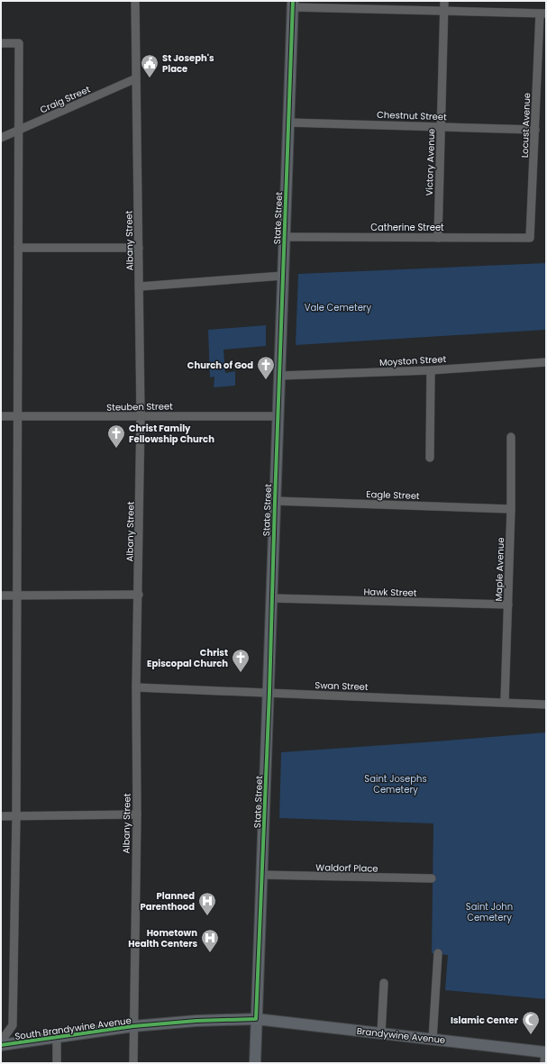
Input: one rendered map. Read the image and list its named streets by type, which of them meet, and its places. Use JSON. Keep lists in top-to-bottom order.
{
  "streets": {
    "main road": ["State Street", "South Brandywine Avenue", "Brandywine Avenue"],
    "street": [
      "Craig Street",
      "Chestnut Street",
      "Locust Avenue",
      "Victory Avenue",
      "Catherine Street",
      "Albany Street",
      "Moyston Street",
      "Steuben Street",
      "Eagle Street",
      "Maple Avenue",
      "Hawk Street",
      "Swan Street",
      "Waldorf Place"
    ]
  },
  "crossings": [
    ["Craig Street", "Albany Street"],
    ["Chestnut Street", "Locust Avenue"],
    ["Chestnut Street", "Victory Avenue"],
    ["Chestnut Street", "State Street"],
    ["Locust Avenue", "Catherine Street"],
    ["Victory Avenue", "Catherine Street"],
    ["State Street", "Catherine Street"],
    ["State Street", "Moyston Street"],
    ["State Street", "Steuben Street"],
    ["State Street", "Eagle Street"],
    ["State Street", "Hawk Street"],
    ["State Street", "Swan Street"],
    ["State Street", "Waldorf Place"],
    ["State Street", "South Brandywine Avenue"],
    ["State Street", "Brandywine Avenue"],
    ["Albany Street", "Steuben Street"],
    ["Albany Street", "Swan Street"],
    ["Albany Street", "South Brandywine Avenue"],
    ["Eagle Street", "Maple Avenue"],
    ["Maple Avenue", "Hawk Street"],
    ["Maple Avenue", "Swan Street"],
    ["South Brandywine Avenue", "Brandywine Avenue"]
  ],
  "parks": ["Vale Cemetery", "Saint Josephs Cemetery", "Saint John Cemetery"],
  "places": {
    "public building": ["St Joseph's Place"],
    "church": ["Church of God", "Christ Family Fellowship Church", "Christ Episcopal Church"],
    "hospital": ["Planned Parenthood", "Hometown Health Centers"],
    "mosque": ["Islamic Center"]
  }
}
